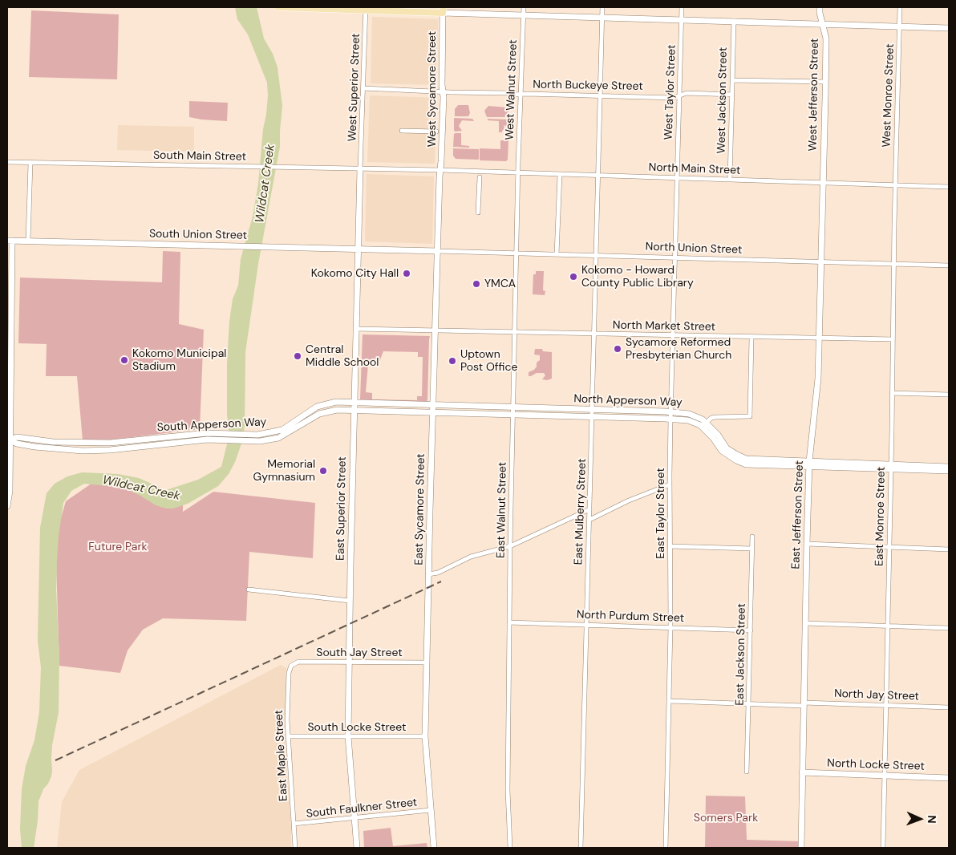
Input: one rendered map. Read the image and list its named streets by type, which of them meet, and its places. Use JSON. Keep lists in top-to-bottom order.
{
  "streets": {
    "main road": [
      "West Sycamore Street",
      "West Jefferson Street",
      "South Union Street",
      "North Apperson Way",
      "South Apperson Way",
      "East Superior Street",
      "East Sycamore Street",
      "East Jefferson Street",
      "North Locke Street"
    ],
    "street": [
      "North Buckeye Street",
      "West Superior Street",
      "West Walnut Street",
      "West Taylor Street",
      "West Monroe Street",
      "West Jackson Street",
      "South Main Street",
      "North Main Street",
      "North Union Street",
      "North Market Street",
      "East Walnut Street",
      "East Mulberry Street",
      "East Taylor Street",
      "East Monroe Street",
      "North Purdum Street",
      "South Jay Street",
      "East Jackson Street",
      "North Jay Street",
      "South Locke Street",
      "East Maple Street",
      "South Faulkner Street"
    ]
  },
  "crossings": [
    ["North Buckeye Street", "West Superior Street"],
    ["North Buckeye Street", "West Sycamore Street"],
    ["North Buckeye Street", "West Walnut Street"],
    ["North Buckeye Street", "West Taylor Street"],
    ["North Buckeye Street", "West Jackson Street"],
    ["North Buckeye Street", "East Mulberry Street"],
    ["West Superior Street", "South Main Street"],
    ["West Superior Street", "East Superior Street"],
    ["West Sycamore Street", "South Main Street"],
    ["West Sycamore Street", "North Main Street"],
    ["West Sycamore Street", "East Sycamore Street"],
    ["West Walnut Street", "North Main Street"],
    ["West Walnut Street", "East Walnut Street"],
    ["West Taylor Street", "North Main Street"],
    ["West Taylor Street", "East Taylor Street"],
    ["West Jefferson Street", "North Main Street"],
    ["West Jefferson Street", "East Jefferson Street"],
    ["West Monroe Street", "North Main Street"],
    ["West Monroe Street", "East Monroe Street"],
    ["West Jackson Street", "North Main Street"],
    ["South Main Street", "North Main Street"],
    ["South Main Street", "East Superior Street"],
    ["South Main Street", "East Sycamore Street"],
    ["North Main Street", "East Sycamore Street"],
    ["North Main Street", "East Walnut Street"],
    ["North Main Street", "East Mulberry Street"],
    ["North Main Street", "East Taylor Street"],
    ["North Main Street", "East Jefferson Street"],
    ["North Main Street", "East Monroe Street"],
    ["South Union Street", "North Union Street"],
    ["South Union Street", "East Superior Street"],
    ["South Union Street", "East Sycamore Street"],
    ["North Union Street", "East Sycamore Street"],
    ["North Union Street", "East Walnut Street"],
    ["North Union Street", "East Mulberry Street"],
    ["North Union Street", "East Taylor Street"],
    ["North Union Street", "East Jefferson Street"],
    ["North Union Street", "East Monroe Street"],
    ["North Market Street", "East Superior Street"],
    ["North Market Street", "East Sycamore Street"],
    ["North Market Street", "East Walnut Street"],
    ["North Market Street", "East Mulberry Street"],
    ["North Market Street", "East Taylor Street"],
    ["North Market Street", "East Jefferson Street"],
    ["North Market Street", "East Monroe Street"],
    ["North Apperson Way", "South Apperson Way"],
    ["North Apperson Way", "East Sycamore Street"],
    ["North Apperson Way", "East Walnut Street"],
    ["North Apperson Way", "East Mulberry Street"],
    ["North Apperson Way", "East Taylor Street"],
    ["North Apperson Way", "East Jefferson Street"],
    ["North Apperson Way", "East Monroe Street"],
    ["South Apperson Way", "East Superior Street"],
    ["South Apperson Way", "East Sycamore Street"],
    ["East Superior Street", "South Jay Street"],
    ["East Superior Street", "South Locke Street"],
    ["East Superior Street", "South Faulkner Street"],
    ["East Sycamore Street", "South Jay Street"],
    ["East Sycamore Street", "South Locke Street"],
    ["East Sycamore Street", "South Faulkner Street"],
    ["East Walnut Street", "North Purdum Street"],
    ["East Mulberry Street", "North Purdum Street"],
    ["East Taylor Street", "North Purdum Street"],
    ["East Taylor Street", "North Jay Street"],
    ["East Jefferson Street", "North Jay Street"],
    ["East Jefferson Street", "North Locke Street"],
    ["East Monroe Street", "North Jay Street"],
    ["East Monroe Street", "North Locke Street"],
    ["North Purdum Street", "East Jackson Street"],
    ["South Jay Street", "East Maple Street"],
    ["East Jackson Street", "North Jay Street"],
    ["South Locke Street", "East Maple Street"],
    ["East Maple Street", "South Faulkner Street"]
  ],
  "water": ["Wildcat Creek"],
  "parks": ["Future Park", "Somers Park"],
  "places": [
    "Kokomo City Hall",
    "Kokomo - Howard County Public Library",
    "YMCA",
    "Sycamore Reformed Presbyterian Church",
    "Central Middle School",
    "Kokomo Municipal Stadium",
    "Uptown Post Office",
    "Memorial Gymnasium"
  ],
  "north": "right"
}
